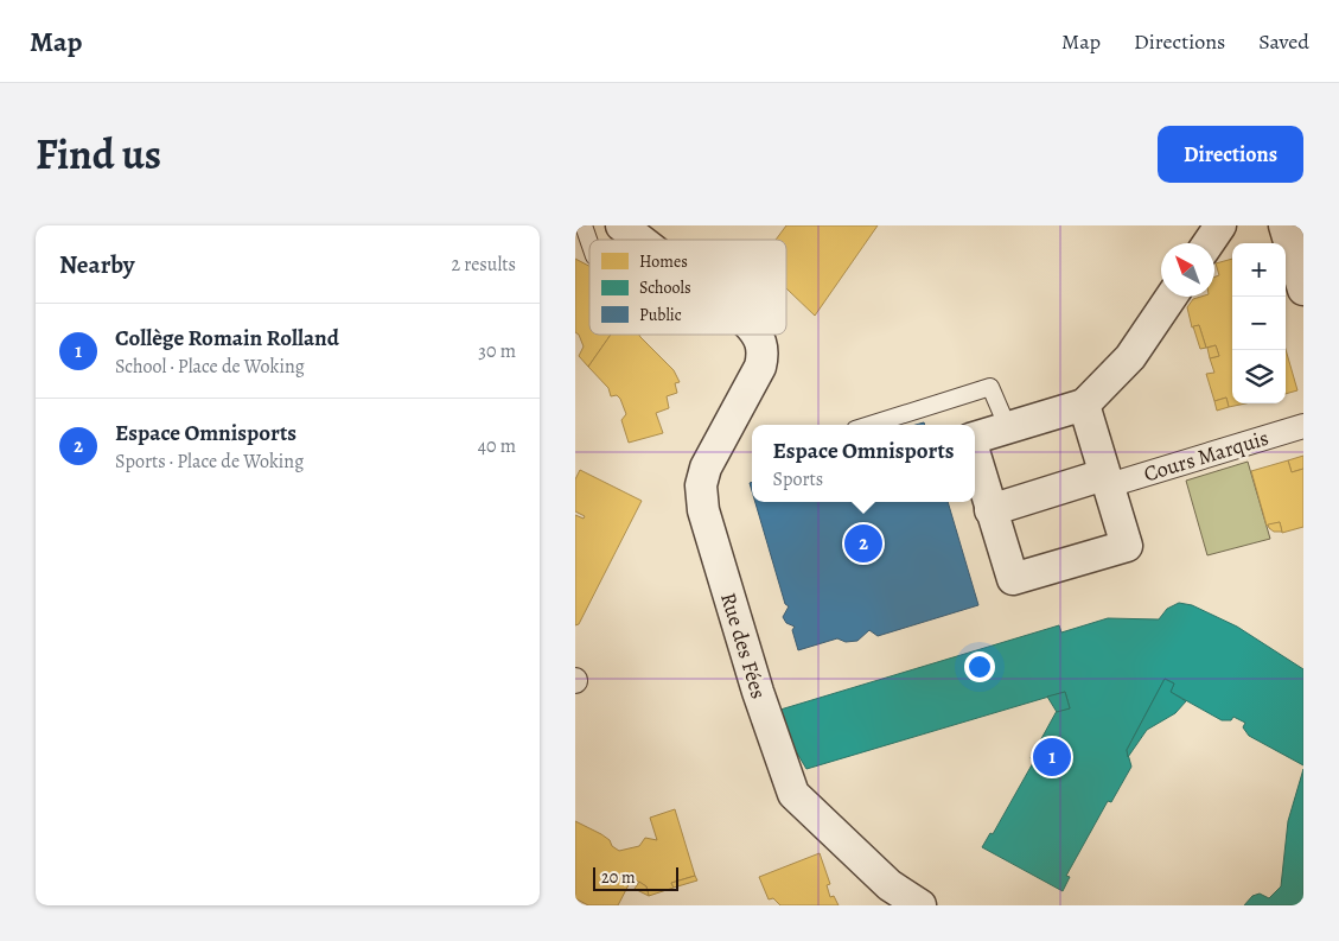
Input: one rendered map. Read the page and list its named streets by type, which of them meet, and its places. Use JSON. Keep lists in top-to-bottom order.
{
  "streets": {
    "street": ["Cours Marquis", "Rue des Fées"]
  },
  "legend": ["Homes", "Schools", "Public"],
  "scale_bar": "20 m",
  "north": "top left",
  "page": {
    "header": "Map",
    "nav": ["Map", "Directions", "Saved"],
    "title": "Find us",
    "buttons": "Directions",
    "heading": ["Nearby", "2 results"],
    "map_buttons": ["+", "−"],
    "list": [
      {
        "mark": "1",
        "name": "Collège Romain Rolland",
        "note": "School · Place de Woking",
        "value": "30 m"
      },
      {
        "mark": "2",
        "name": "Espace Omnisports",
        "note": "Sports · Place de Woking",
        "value": "40 m"
      }
    ],
    "popup": ["Espace Omnisports", "Sports"],
    "pins": ["2", "1"],
    "scale": "20 m"
  }
}
